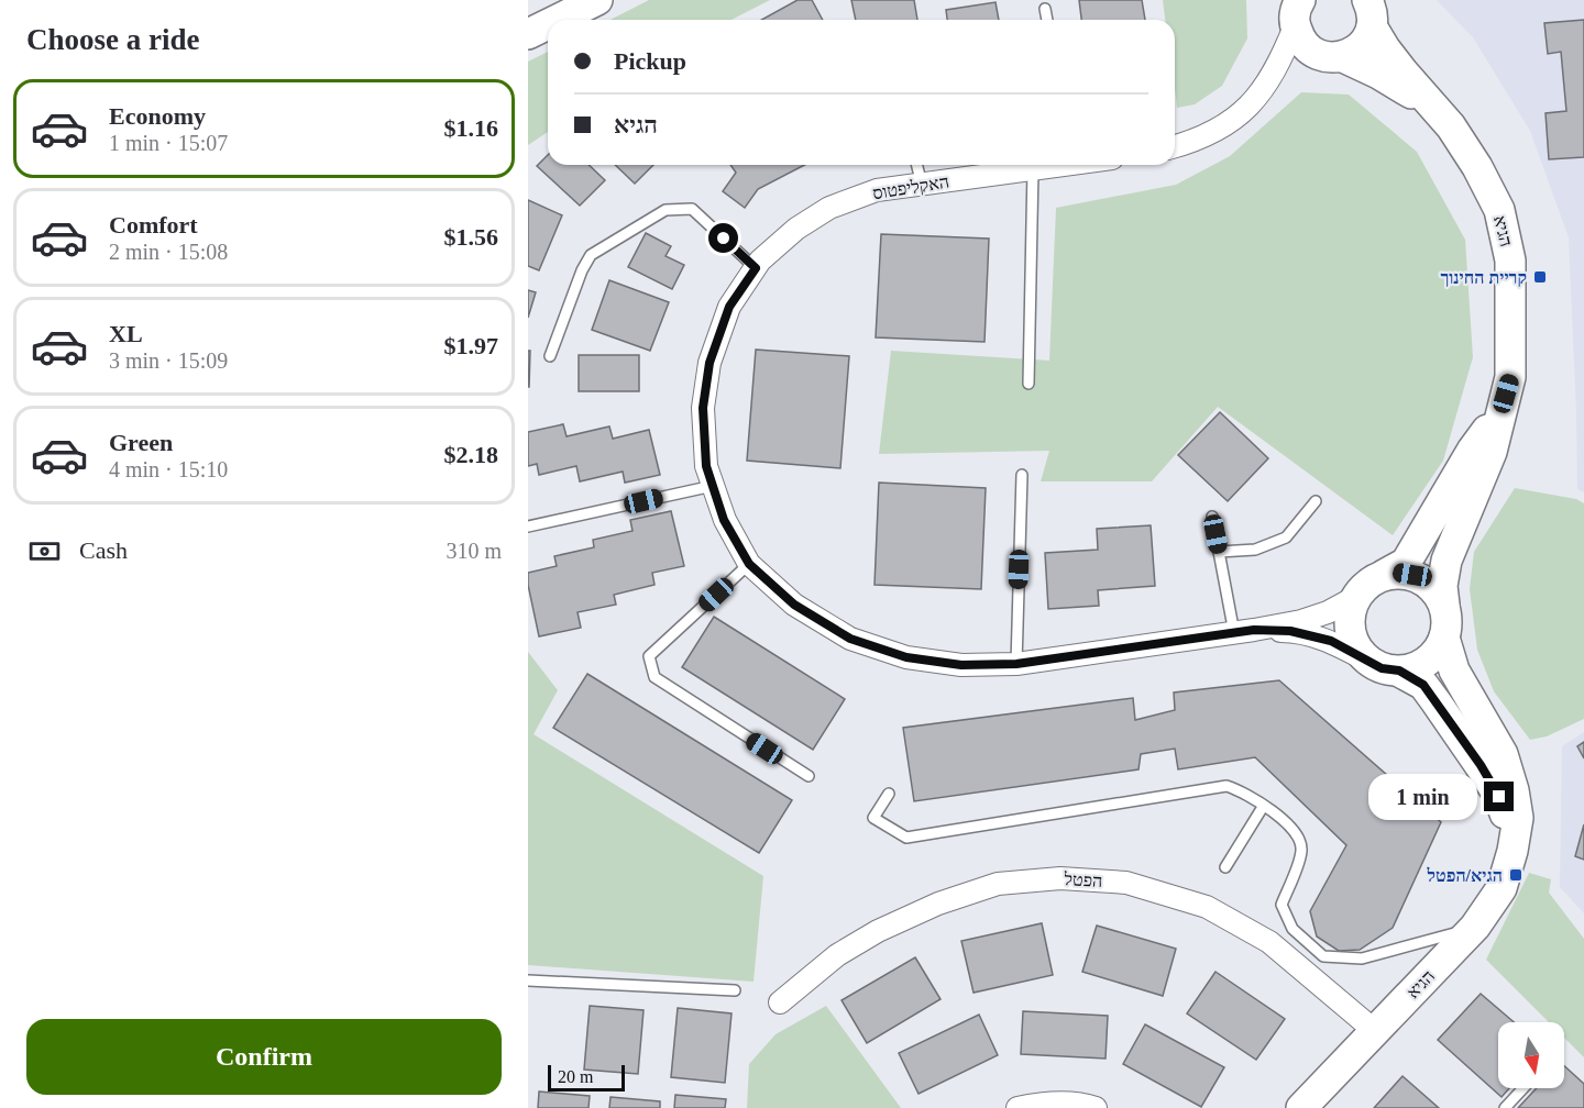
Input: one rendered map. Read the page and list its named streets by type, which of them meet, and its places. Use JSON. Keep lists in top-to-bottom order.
{
  "streets": {
    "street": ["האקליפטוס", "הגיא", "הפטל"]
  },
  "crossings": [
    ["האקליפטוס", "הגיא"],
    ["הגיא", "הפטל"]
  ],
  "places": {
    "transit": ["קריית החינוך", "הגיא/הפטל"]
  },
  "scale_bar": "20 m",
  "north": "bottom",
  "page": {
    "heading": "Choose a ride",
    "banner": ["Pickup", "הגיא"],
    "list": [
      {
        "name": "Economy",
        "note": "1 min · 15:07",
        "value": "$1.16"
      },
      {
        "name": "Comfort",
        "note": "2 min · 15:08",
        "value": "$1.56"
      },
      {
        "name": "XL",
        "note": "3 min · 15:09",
        "value": "$1.97"
      },
      {
        "name": "Green",
        "note": "4 min · 15:10",
        "value": "$2.18"
      }
    ],
    "pay": ["Cash", "310 m"],
    "bubble": "1 min",
    "buttons": "Confirm",
    "scale": "20 m"
  }
}
